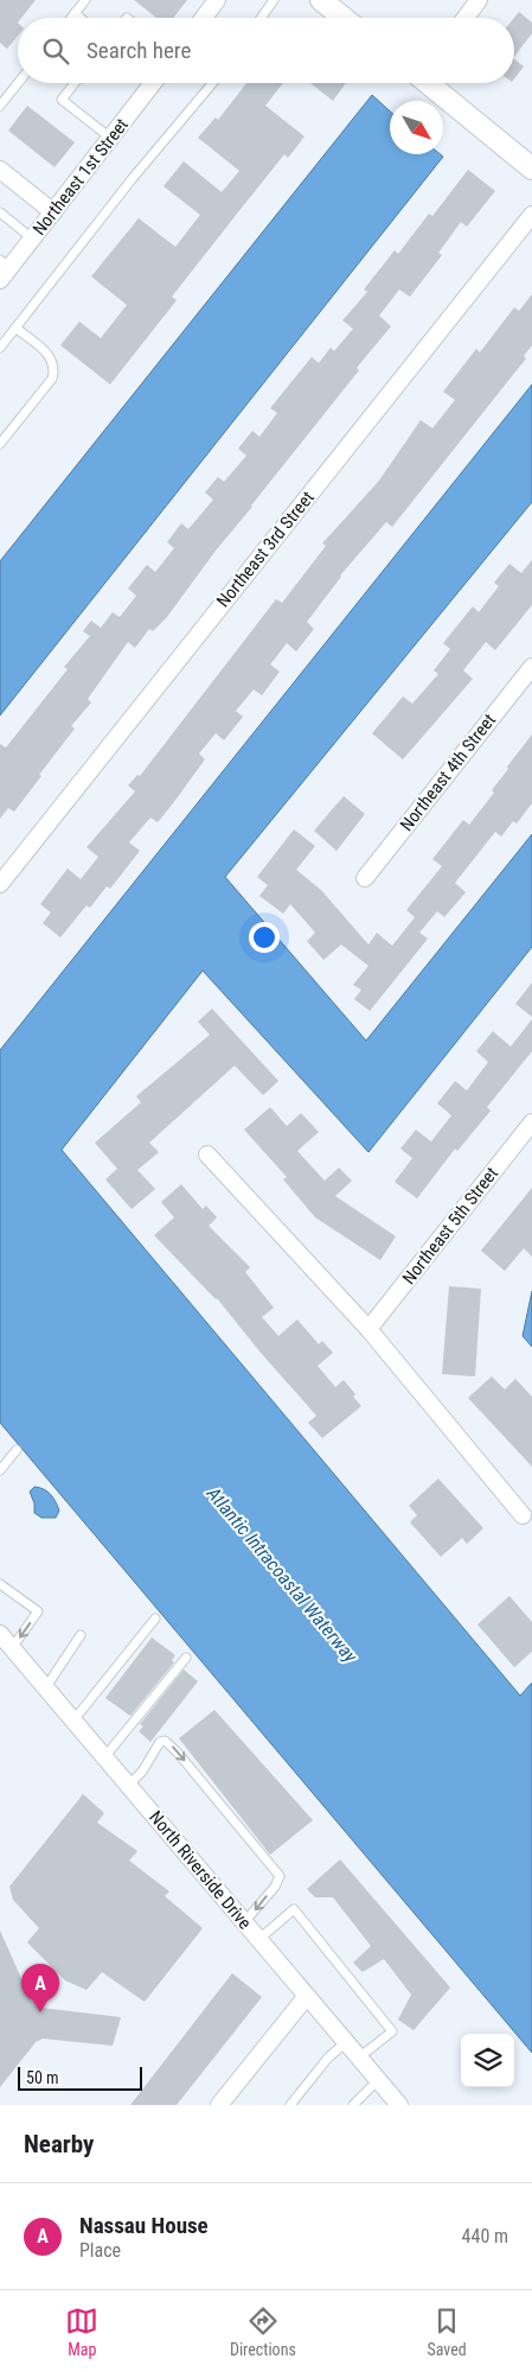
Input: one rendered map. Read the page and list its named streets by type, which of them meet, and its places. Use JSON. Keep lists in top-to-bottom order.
{
  "streets": {
    "street": [
      "Northeast 1st Street",
      "Northeast 3rd Street",
      "Northeast 4th Street",
      "Northeast 5th Street",
      "North Riverside Drive"
    ]
  },
  "water": ["Atlantic Intracoastal Waterway"],
  "scale_bar": "50 m",
  "north": "bottom right",
  "page": {
    "search": "Search here",
    "pins": "A",
    "scale": "50 m",
    "heading": "Nearby",
    "list": [
      {
        "mark": "A",
        "name": "Nassau House",
        "note": "Place",
        "value": "440 m"
      }
    ],
    "nav": ["Map", "Directions", "Saved"]
  }
}
